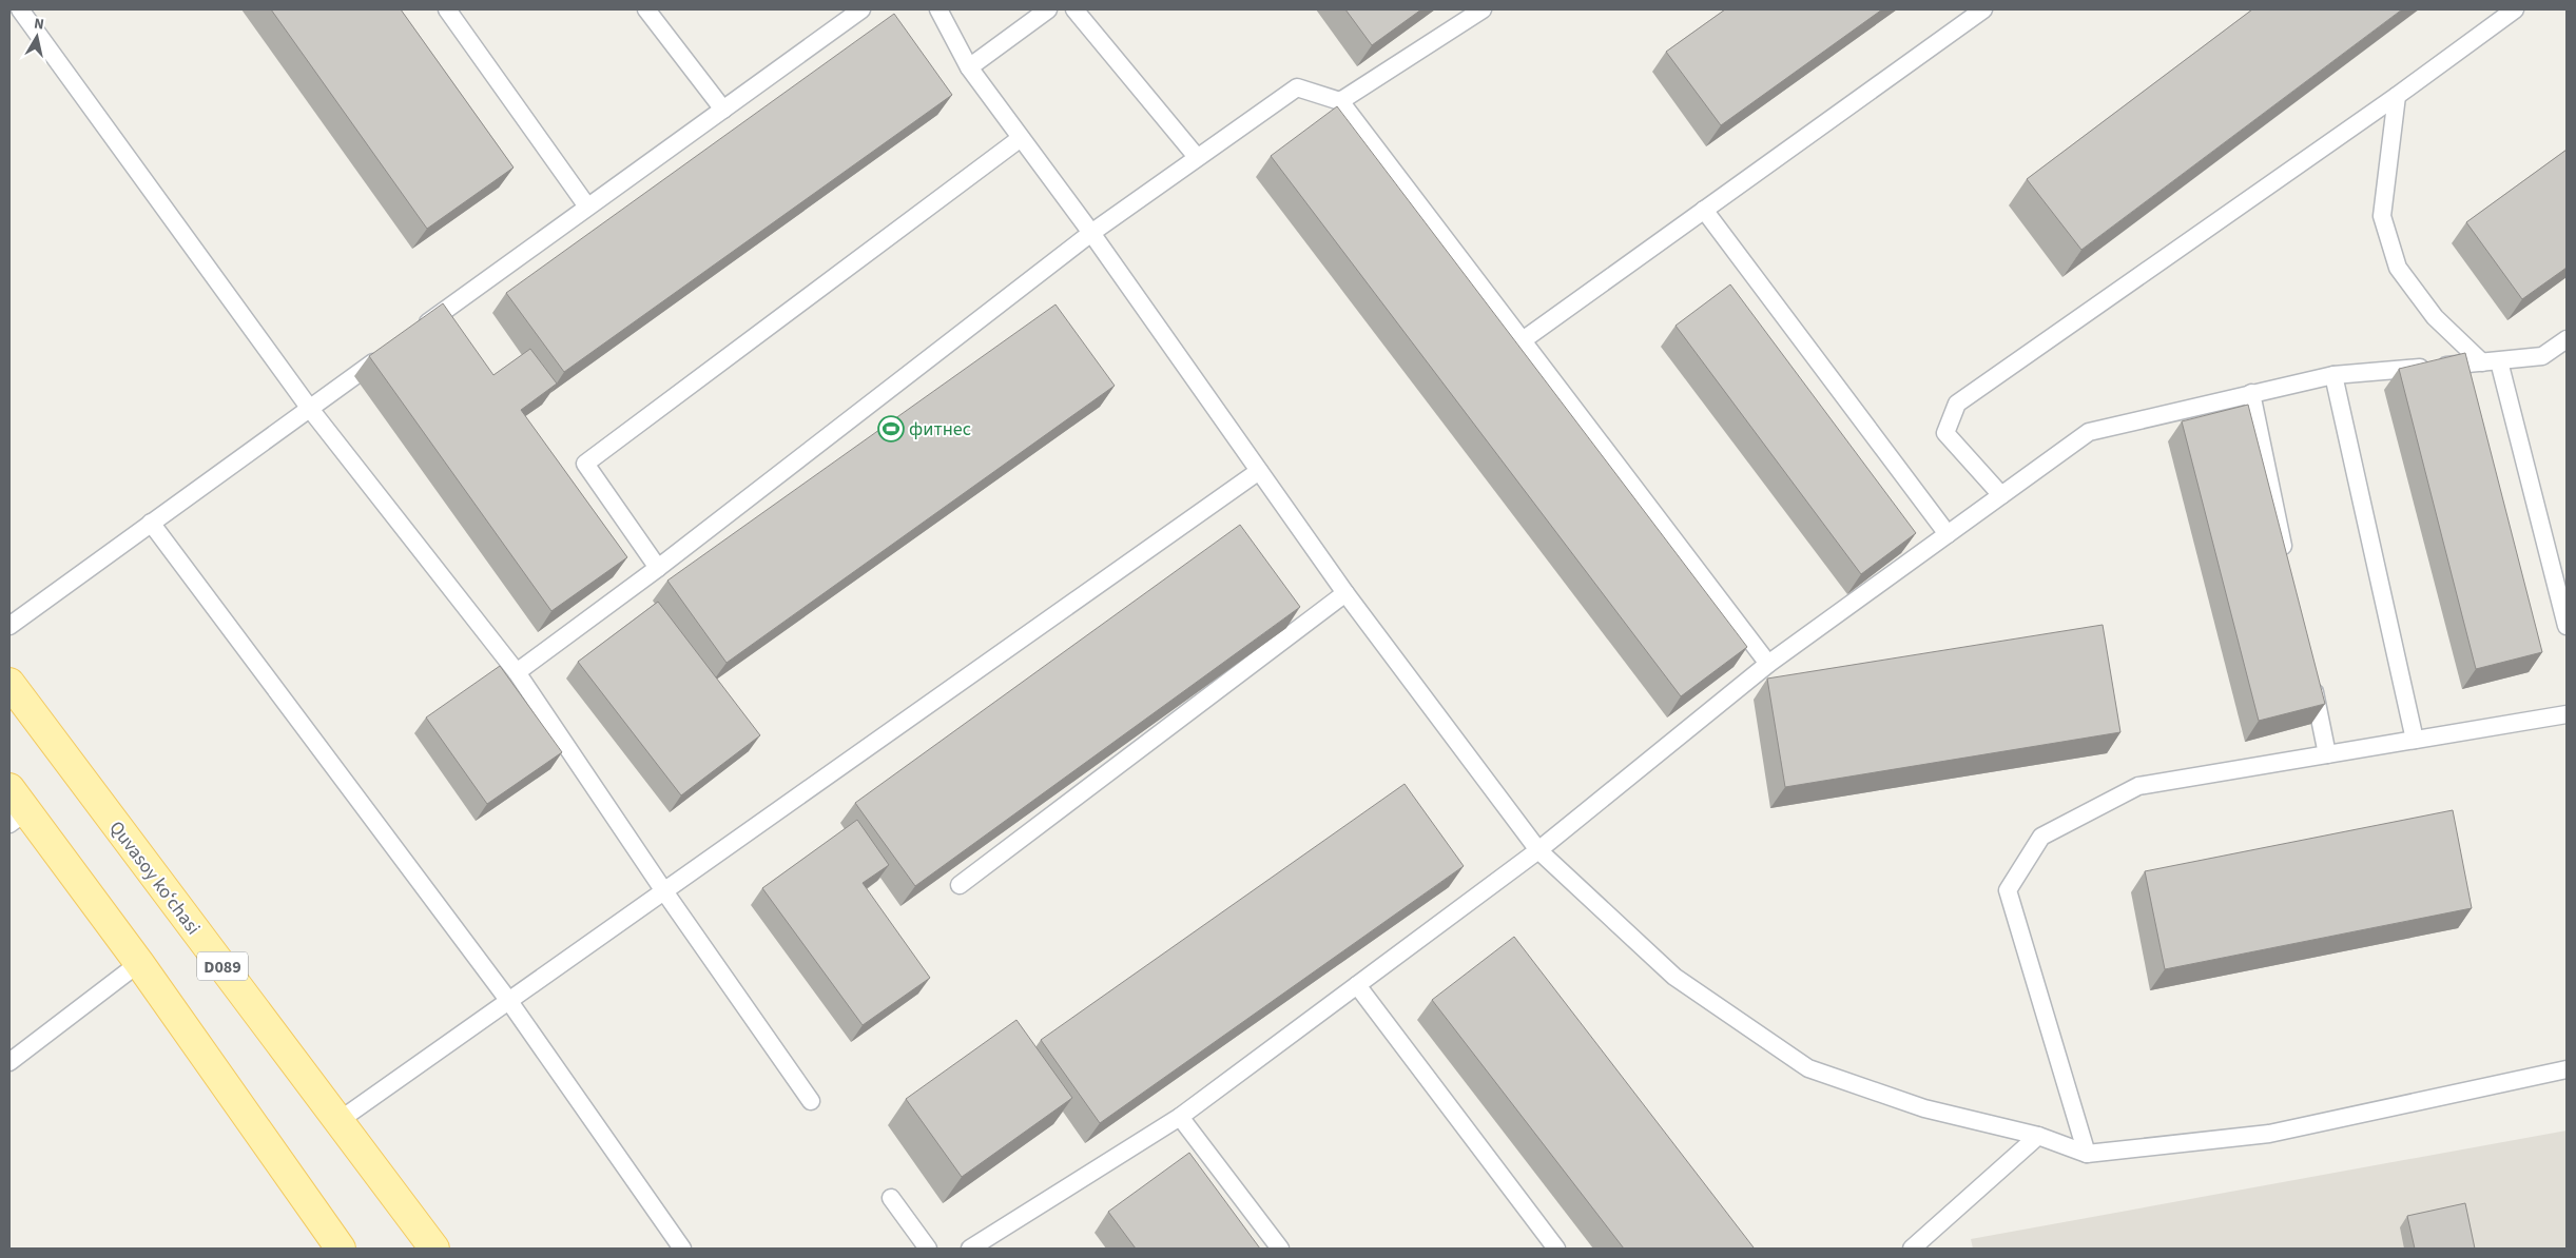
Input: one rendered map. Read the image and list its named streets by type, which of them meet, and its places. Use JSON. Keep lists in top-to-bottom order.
{
  "streets": {
    "main road": ["Quvasoy koʻchasi", "D089"]
  },
  "places": {
    "sports": ["фитнес"]
  },
  "north": "top"
}
